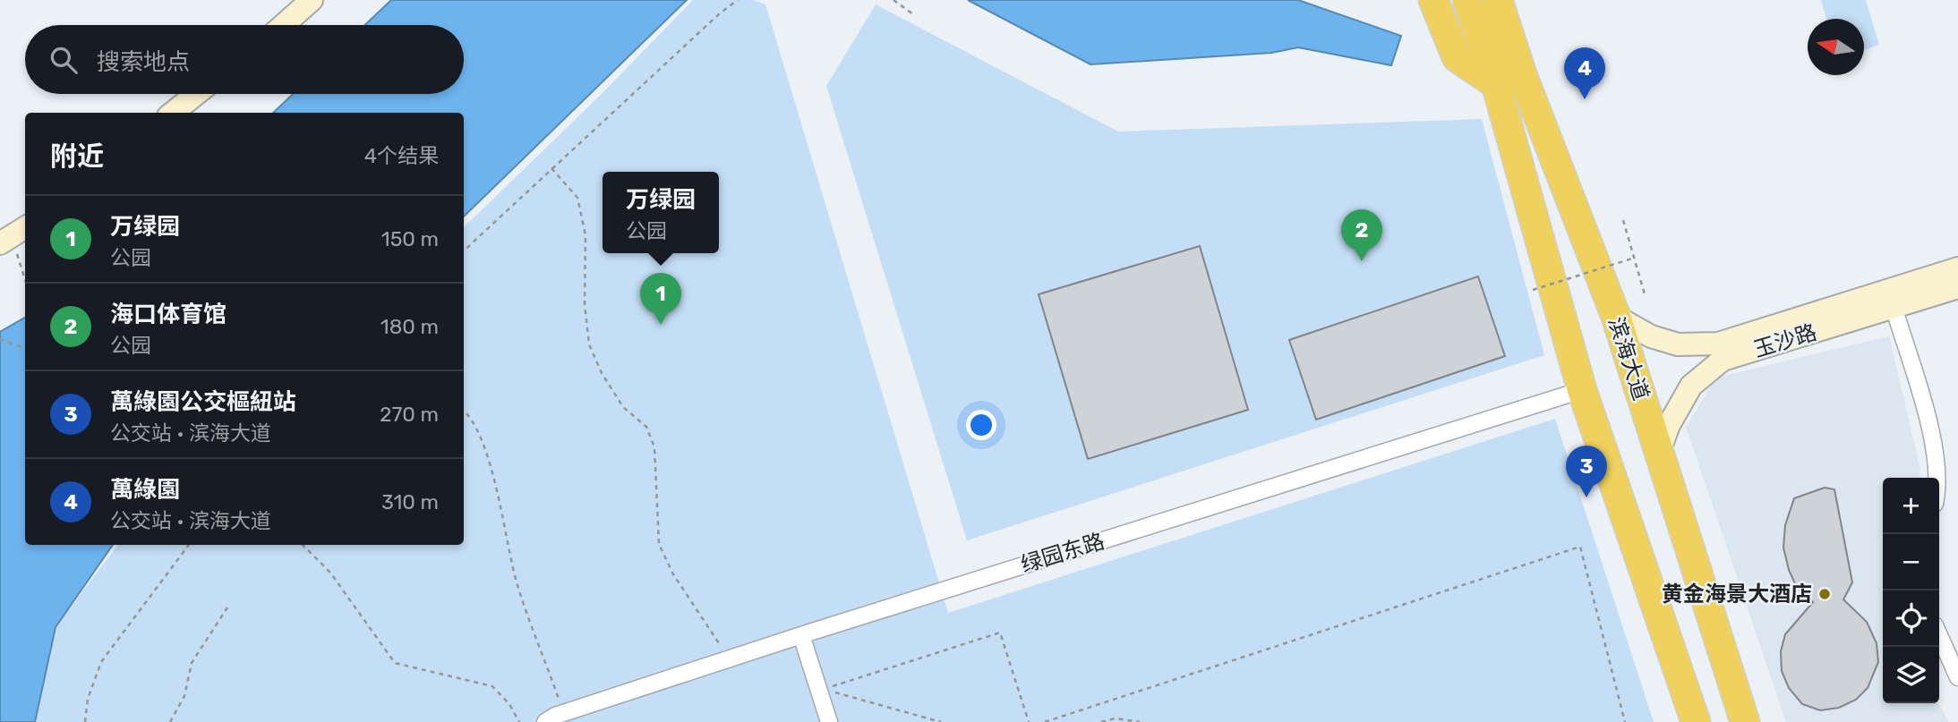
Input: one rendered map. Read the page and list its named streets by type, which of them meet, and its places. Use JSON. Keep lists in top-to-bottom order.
{
  "streets": {
    "highway": ["滨海大道"],
    "main road": ["玉沙路"],
    "street": ["绿园东路"]
  },
  "crossings": [
    ["玉沙路", "滨海大道"]
  ],
  "places": ["黄金海景大酒店"],
  "north": "left",
  "page": {
    "search": "搜索地点",
    "pins": [
      "4",
      "2",
      "1",
      "3"
    ],
    "heading": ["附近", "4个结果"],
    "popup": ["万绿园", "公园"],
    "list": [
      {
        "mark": "1",
        "name": "万绿园",
        "note": "公园",
        "value": "150 m"
      },
      {
        "mark": "2",
        "name": "海口体育馆",
        "note": "公园",
        "value": "180 m"
      },
      {
        "mark": "3",
        "name": "萬綠園公交樞紐站",
        "note": "公交站 · 滨海大道",
        "value": "270 m"
      },
      {
        "mark": "4",
        "name": "萬綠園",
        "note": "公交站 · 滨海大道",
        "value": "310 m"
      }
    ],
    "map_buttons": ["+", "−"]
  }
}
